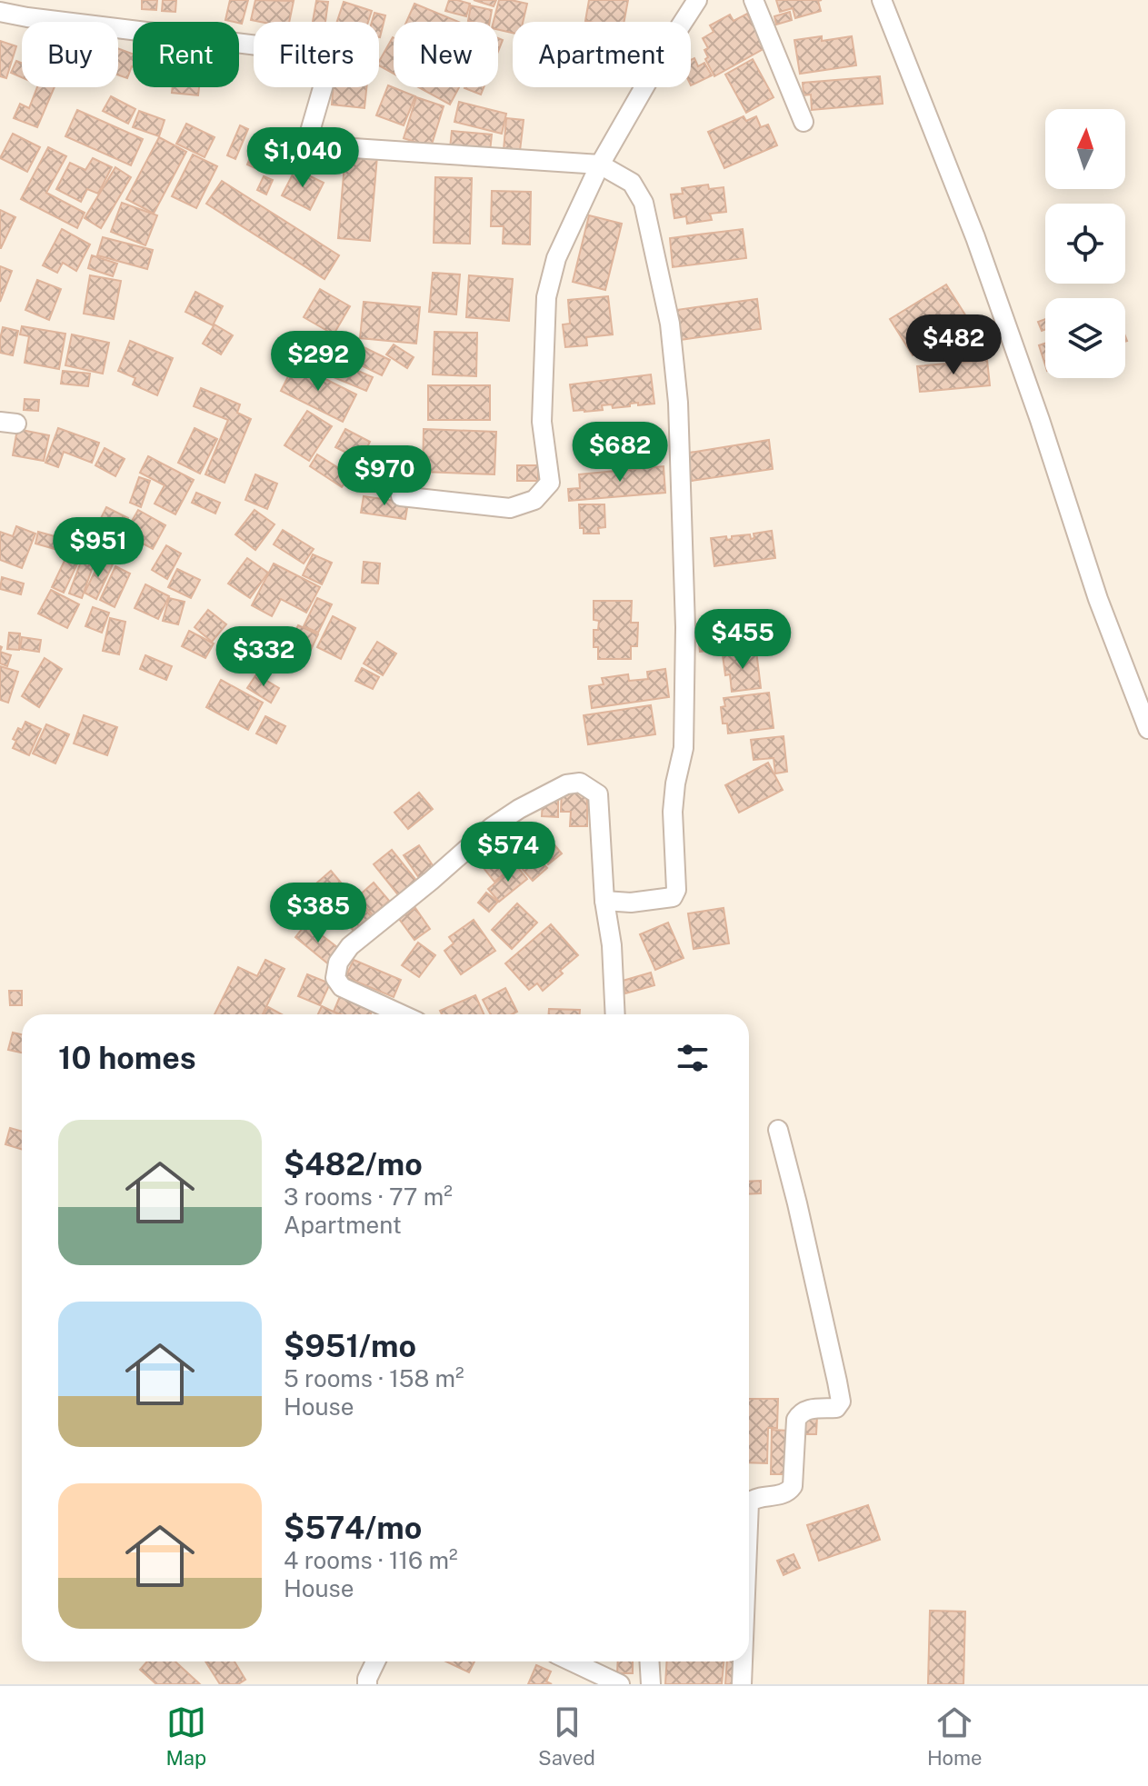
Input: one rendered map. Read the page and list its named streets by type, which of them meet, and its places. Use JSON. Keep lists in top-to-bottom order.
{
  "north": "top",
  "page": {
    "chip": [
      "Buy",
      "Rent",
      "Filters",
      "New",
      "Apartment"
    ],
    "price": [
      "$1,040",
      "$482",
      "$292",
      "$682",
      "$970",
      "$951",
      "$455",
      "$332",
      "$574",
      "$385"
    ],
    "heading": "10 homes",
    "list": [
      {
        "name": "$482/mo",
        "note": "3 rooms · 77 m² · Apartment"
      },
      {
        "name": "$951/mo",
        "note": "5 rooms · 158 m² · House"
      },
      {
        "name": "$574/mo",
        "note": "4 rooms · 116 m² · House"
      }
    ],
    "tabs": ["Map", "Saved", "Home"]
  }
}
